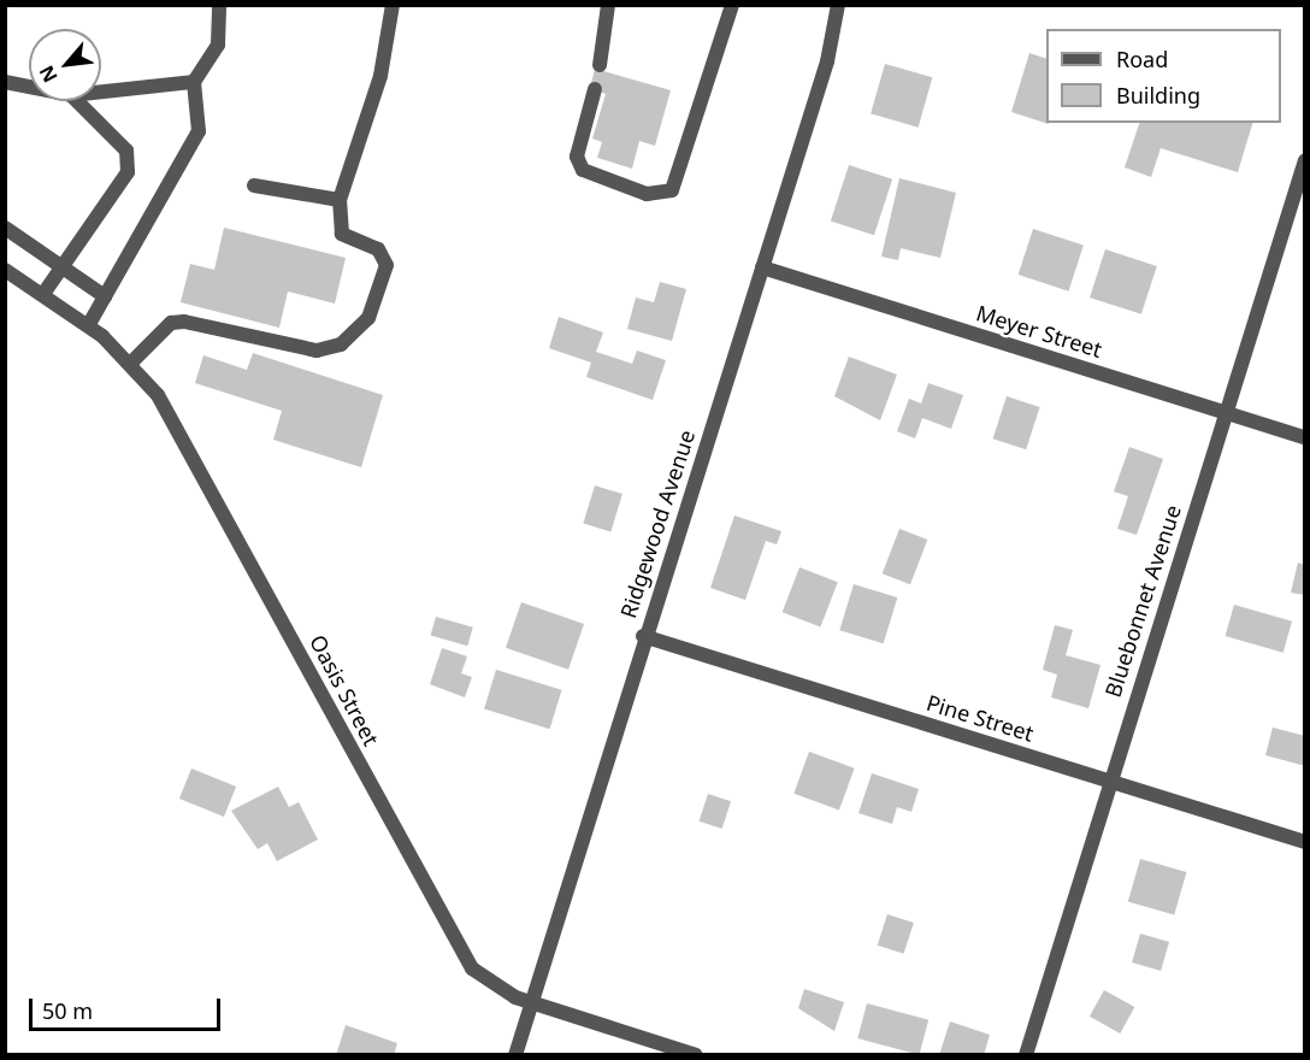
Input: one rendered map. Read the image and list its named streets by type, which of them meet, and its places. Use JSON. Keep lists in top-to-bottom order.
{
  "streets": {
    "street": [
      "Meyer Street",
      "Ridgewood Avenue",
      "Bluebonnet Avenue",
      "Oasis Street",
      "Pine Street"
    ]
  },
  "crossings": [
    ["Meyer Street", "Ridgewood Avenue"],
    ["Meyer Street", "Bluebonnet Avenue"],
    ["Ridgewood Avenue", "Oasis Street"],
    ["Ridgewood Avenue", "Pine Street"],
    ["Bluebonnet Avenue", "Pine Street"]
  ],
  "legend": ["Road", "Building"],
  "scale_bar": "50 m",
  "north": "bottom left"
}
